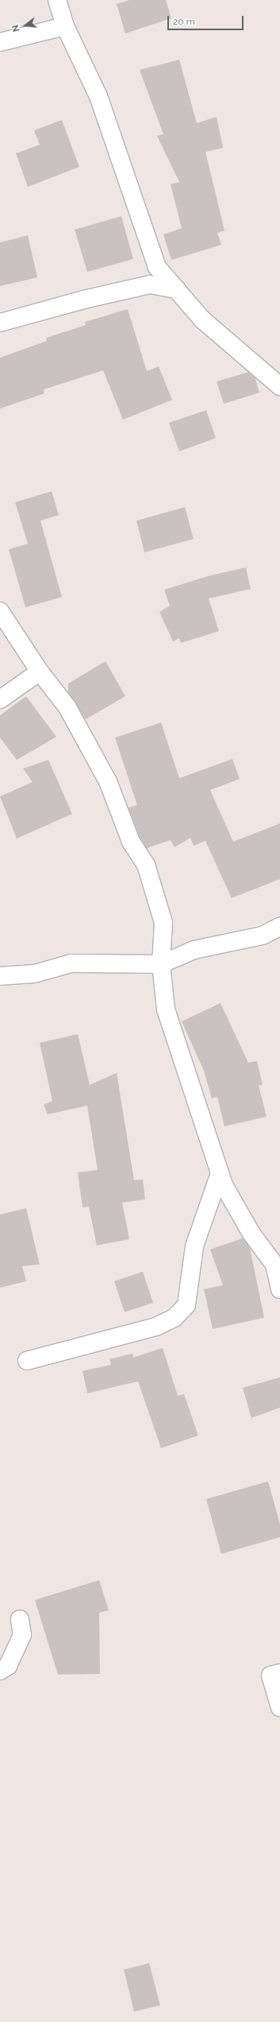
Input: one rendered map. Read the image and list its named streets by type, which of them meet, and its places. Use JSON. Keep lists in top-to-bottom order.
{
  "scale_bar": "20 m",
  "north": "left"
}
